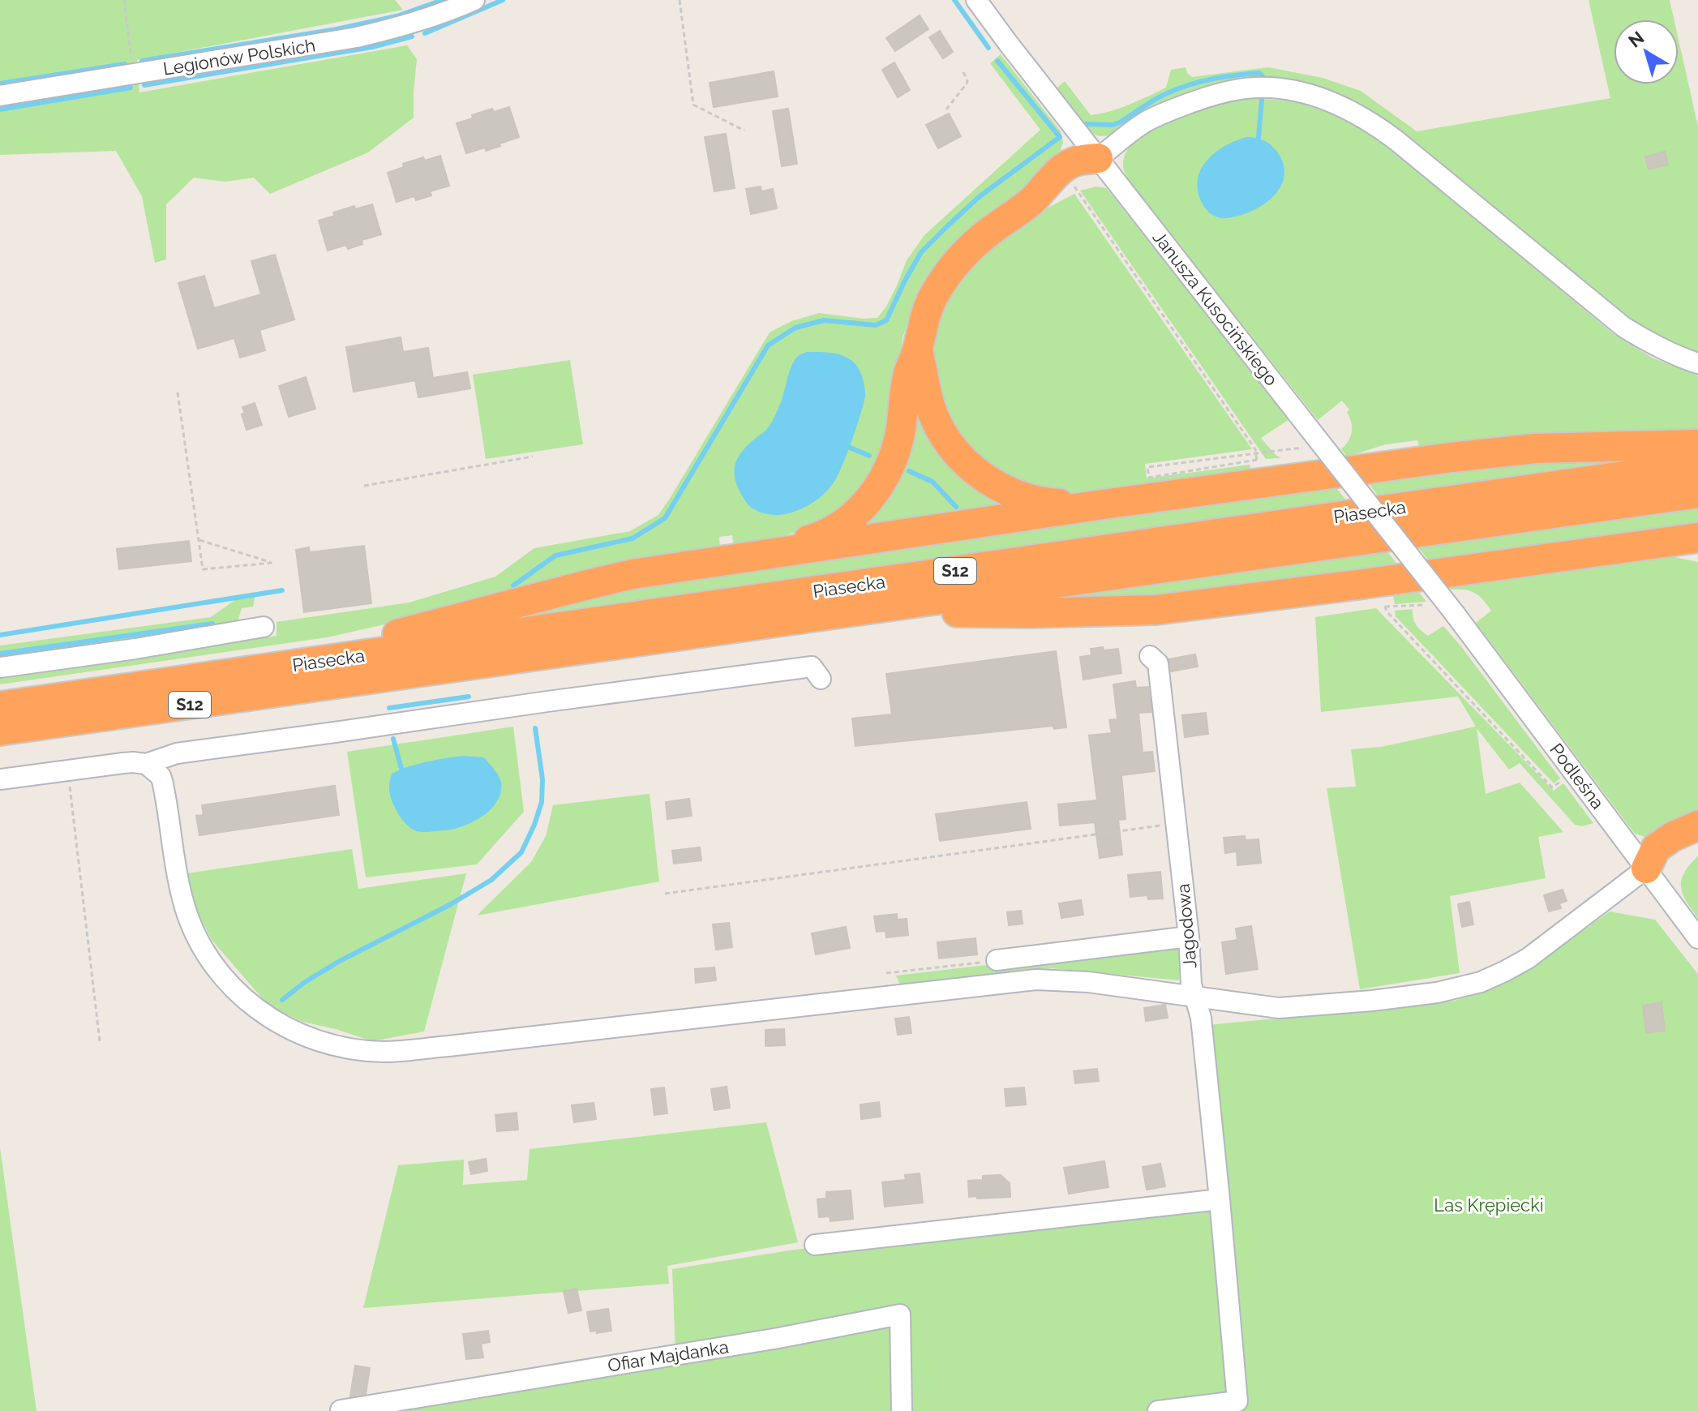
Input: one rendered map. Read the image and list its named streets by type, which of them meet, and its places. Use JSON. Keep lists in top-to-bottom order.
{
  "streets": {
    "highway": ["Piasecka", "S12"],
    "street": [
      "Legionów Polskich",
      "Janusza Kusocińskiego",
      "Podleśna",
      "Jagodowa",
      "Ofiar Majdanka"
    ]
  },
  "crossings": [
    ["Janusza Kusocińskiego", "Podleśna"]
  ],
  "parks": ["Las Krępiecki"],
  "north": "top left"
}
